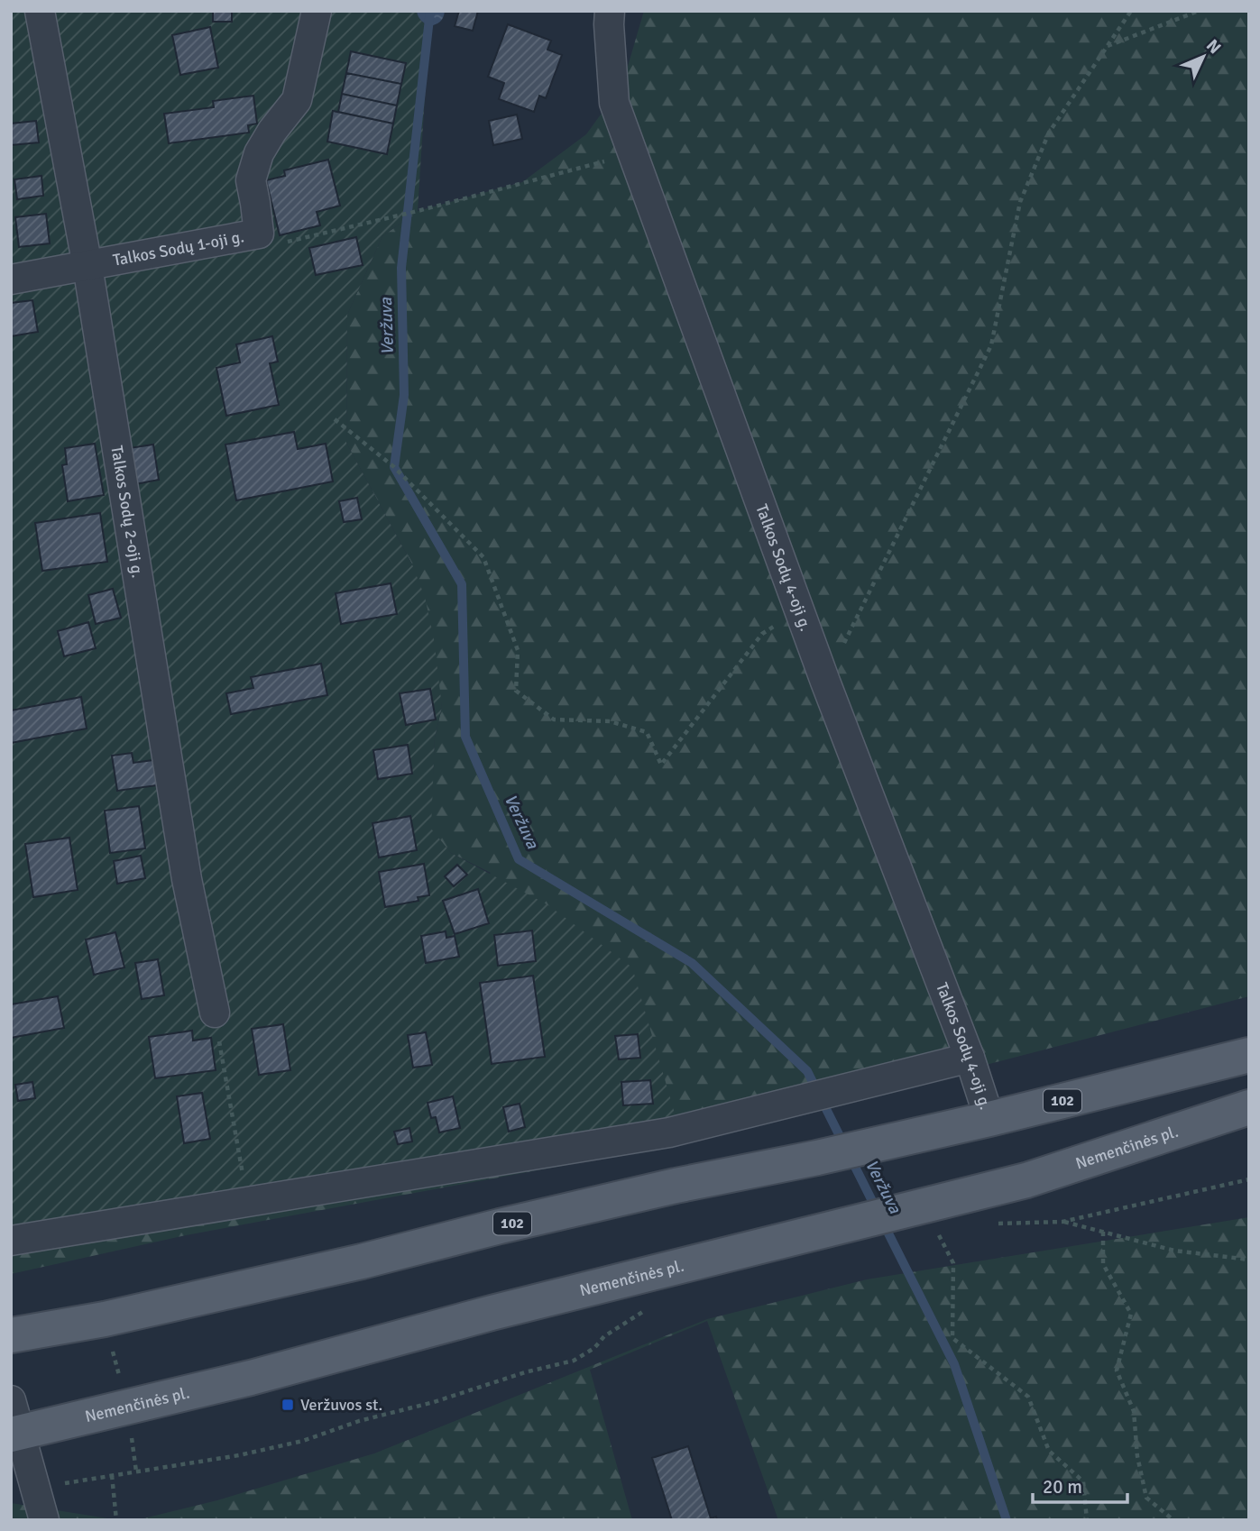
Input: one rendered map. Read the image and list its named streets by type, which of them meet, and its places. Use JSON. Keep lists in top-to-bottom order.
{
  "streets": {
    "main road": ["102", "Nemenčinės pl."],
    "street": ["Talkos Sodų 1-oji g.", "Talkos Sodų 2-oji g.", "Talkos Sodų 4-oji g."]
  },
  "crossings": [
    ["Talkos Sodų 1-oji g.", "Talkos Sodų 2-oji g."],
    ["Talkos Sodų 4-oji g.", "102"]
  ],
  "water": ["Veržuva"],
  "places": {
    "transit": ["Veržuvos st."]
  },
  "scale_bar": "20 m",
  "north": "top right"
}
